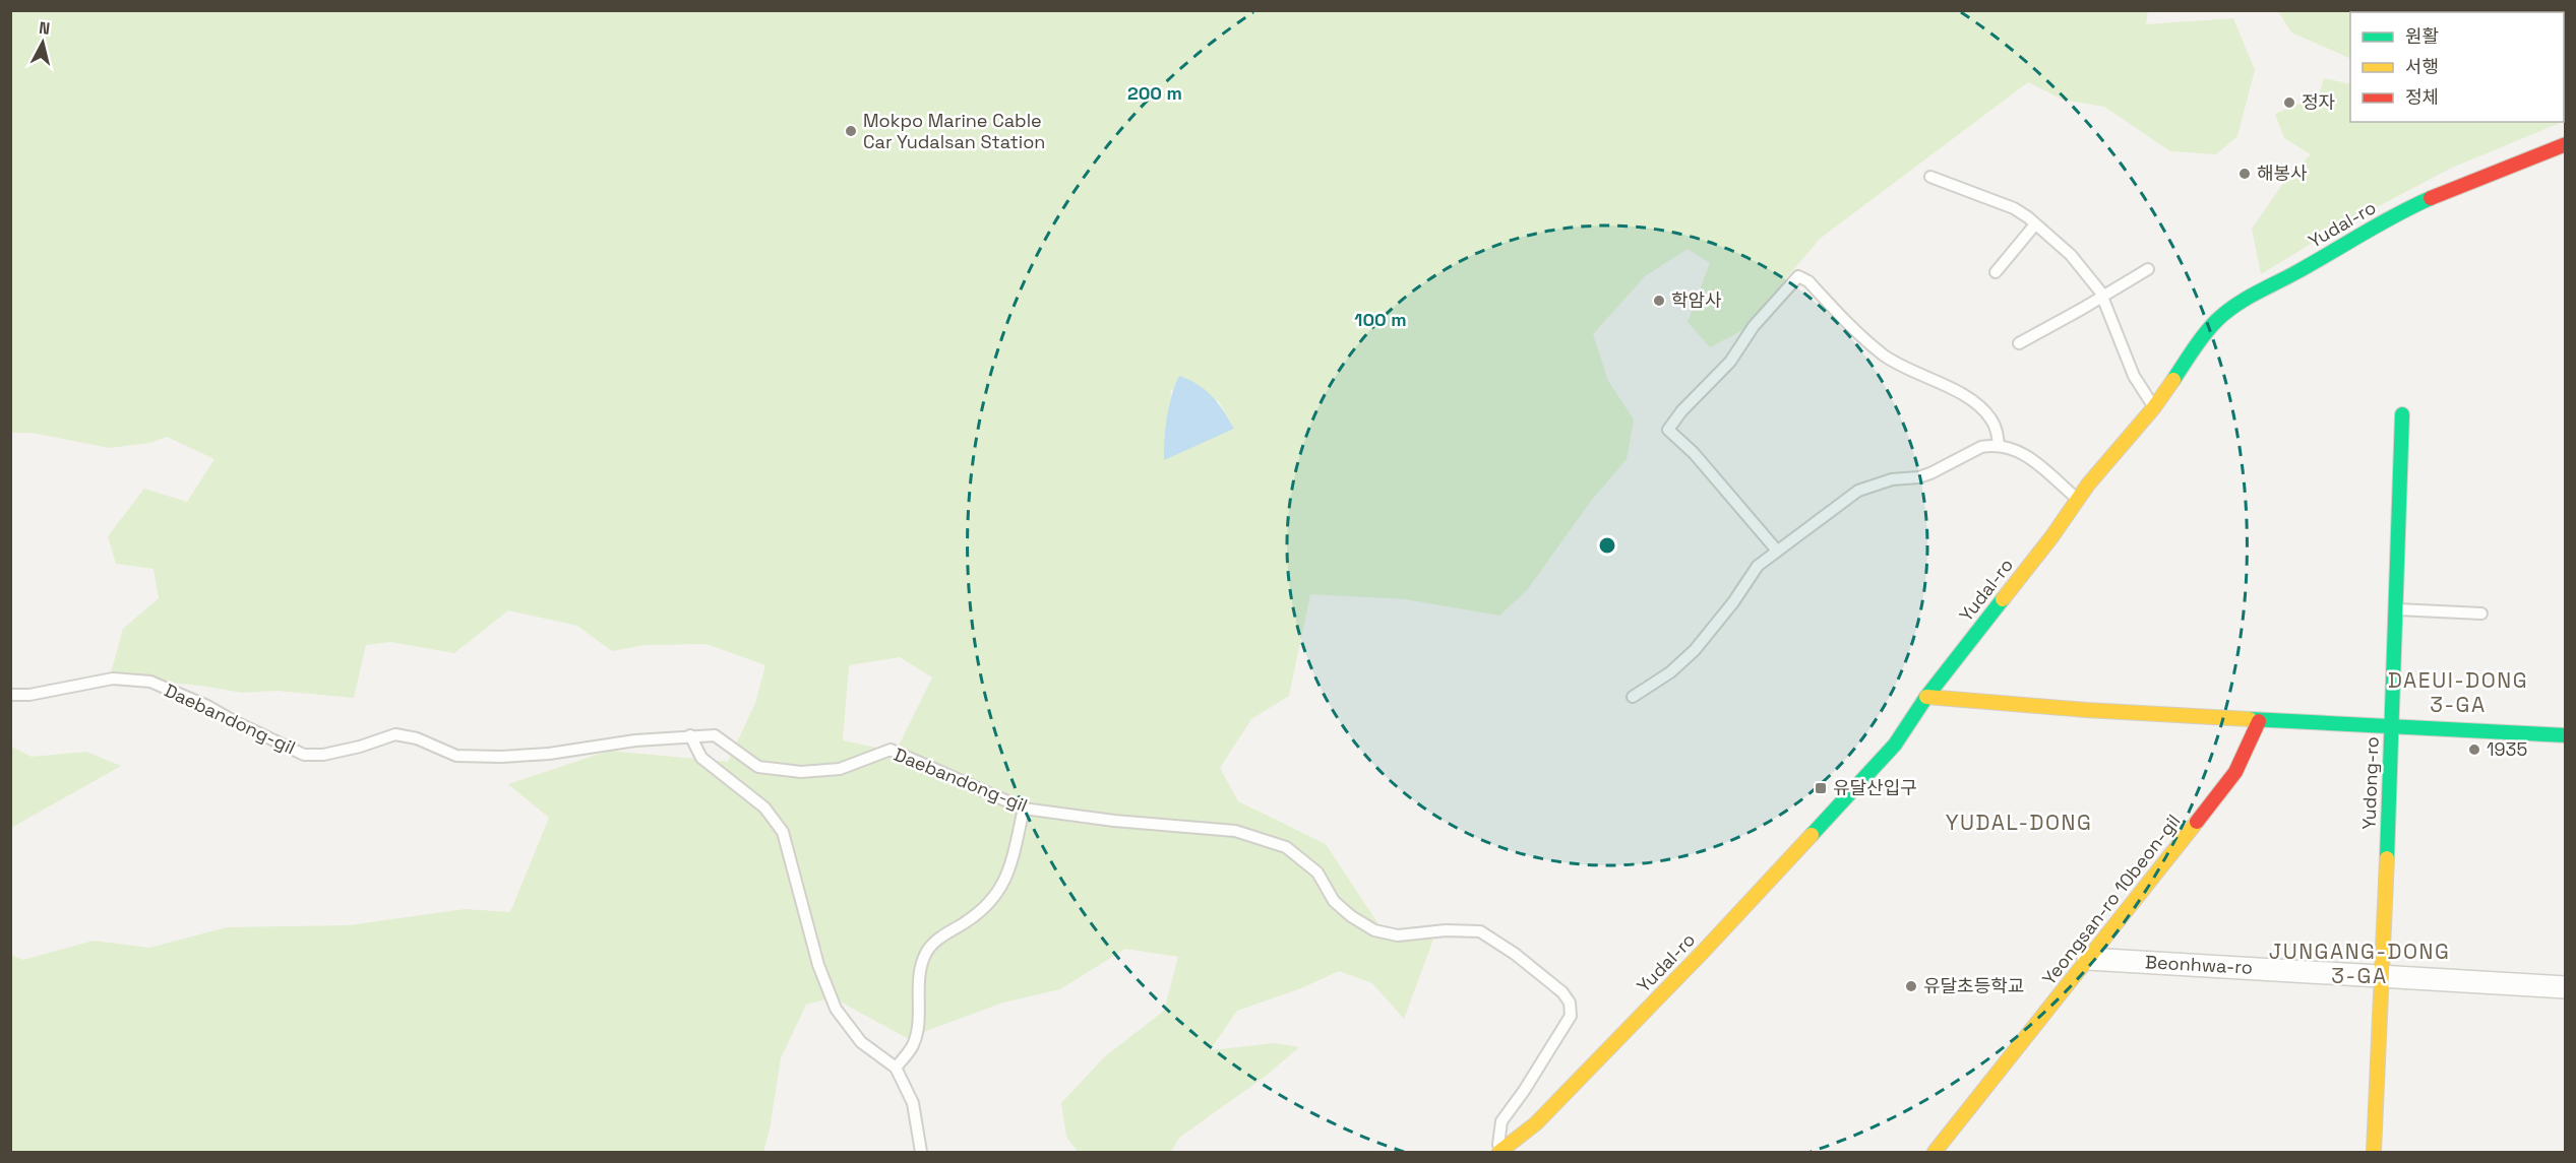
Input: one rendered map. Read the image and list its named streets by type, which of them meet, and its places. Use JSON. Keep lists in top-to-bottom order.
{
  "streets": {
    "street": [
      "Yudal-ro",
      "Yudong-ro",
      "Yeongsan-ro 10beon-gil",
      "Beonhwa-ro"
    ],
    "lane": ["Daebandong-gil"]
  },
  "crossings": [
    ["Yudal-ro", "Daebandong-gil"],
    ["Yudong-ro", "Beonhwa-ro"],
    ["Yeongsan-ro 10beon-gil", "Beonhwa-ro"]
  ],
  "districts": ["DAEUI-DONG 3-GA", "YUDAL-DONG", "JUNGANG-DONG 3-GA"],
  "places": {
    "other": [
      "정자",
      "Mokpo Marine Cable Car Yudalsan Station",
      "해봉사",
      "학암사",
      "1935",
      "유달초등학교"
    ],
    "transit": ["유달산입구"]
  },
  "legend": ["원활", "서행", "정체"],
  "north": "top",
  "rings": ["200 m", "100 m"]
}
